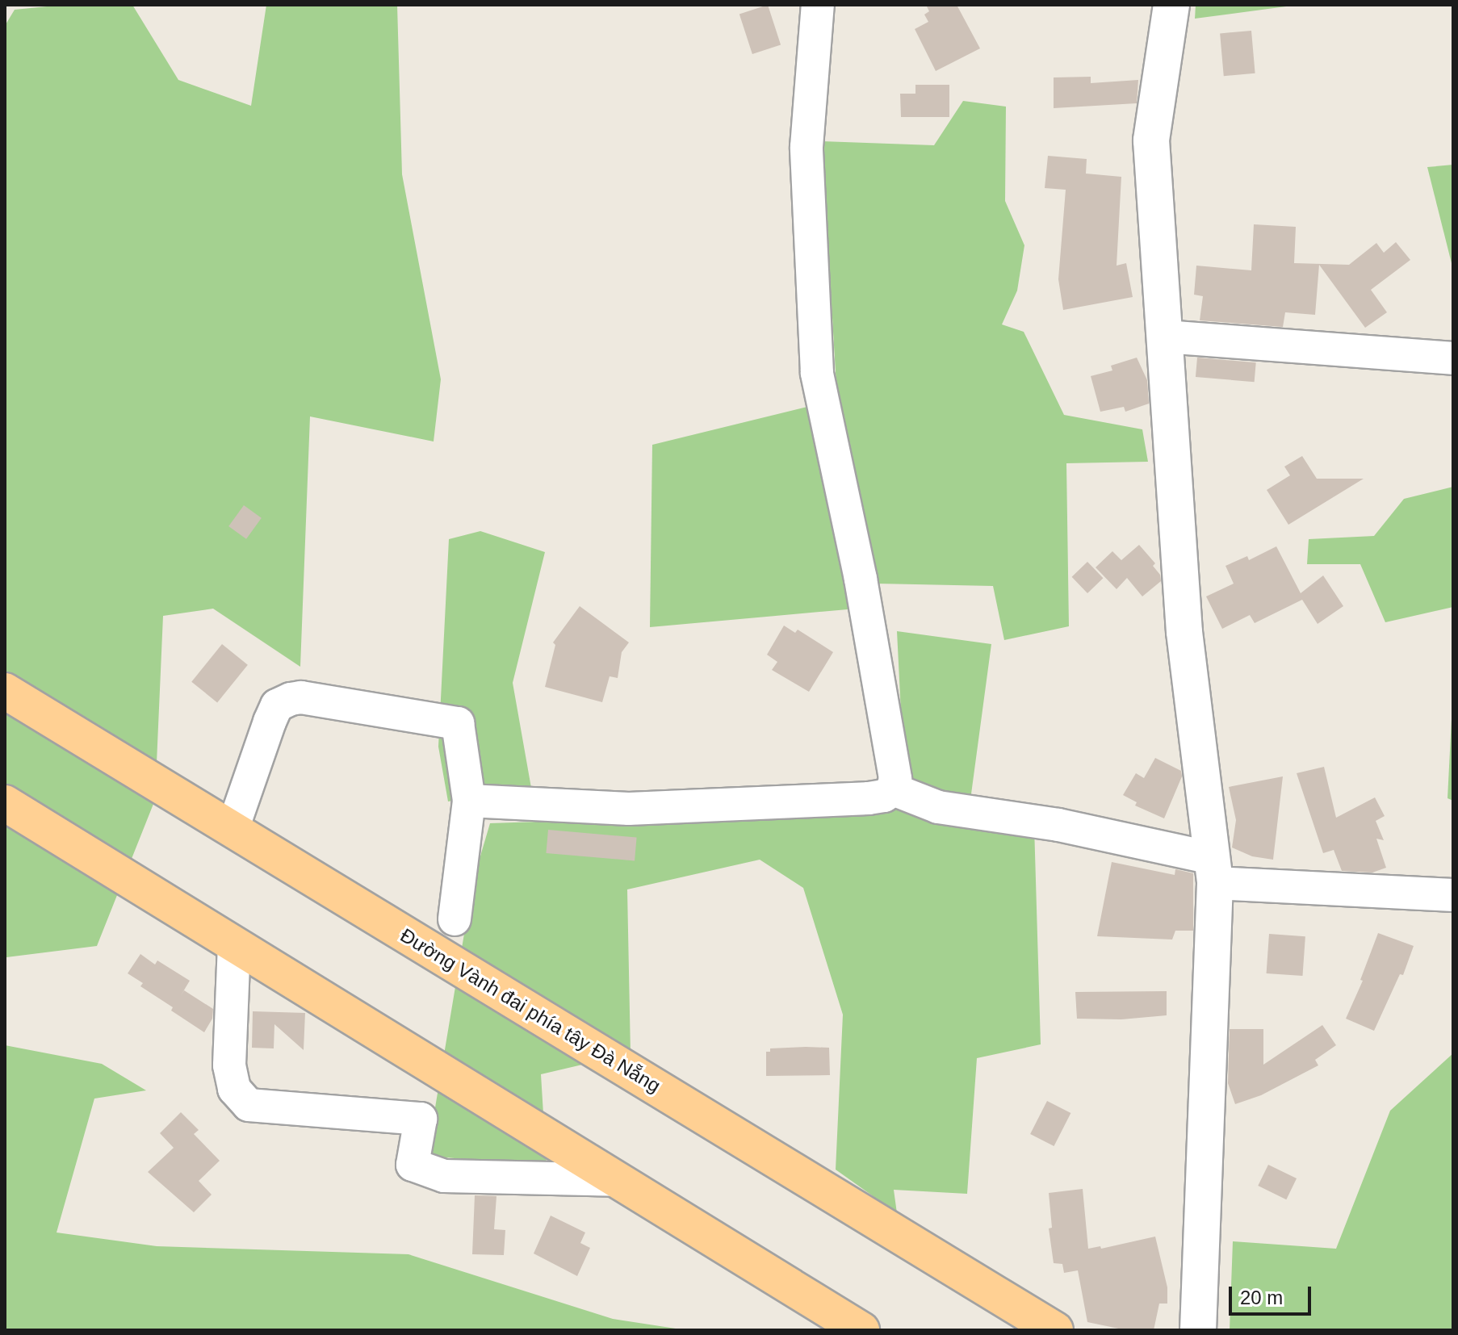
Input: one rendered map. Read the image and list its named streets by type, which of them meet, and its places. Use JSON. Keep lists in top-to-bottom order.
{
  "streets": {
    "main road": ["Đường Vành đai phía tây Đà Nẵng"]
  },
  "scale_bar": "20 m"
}
